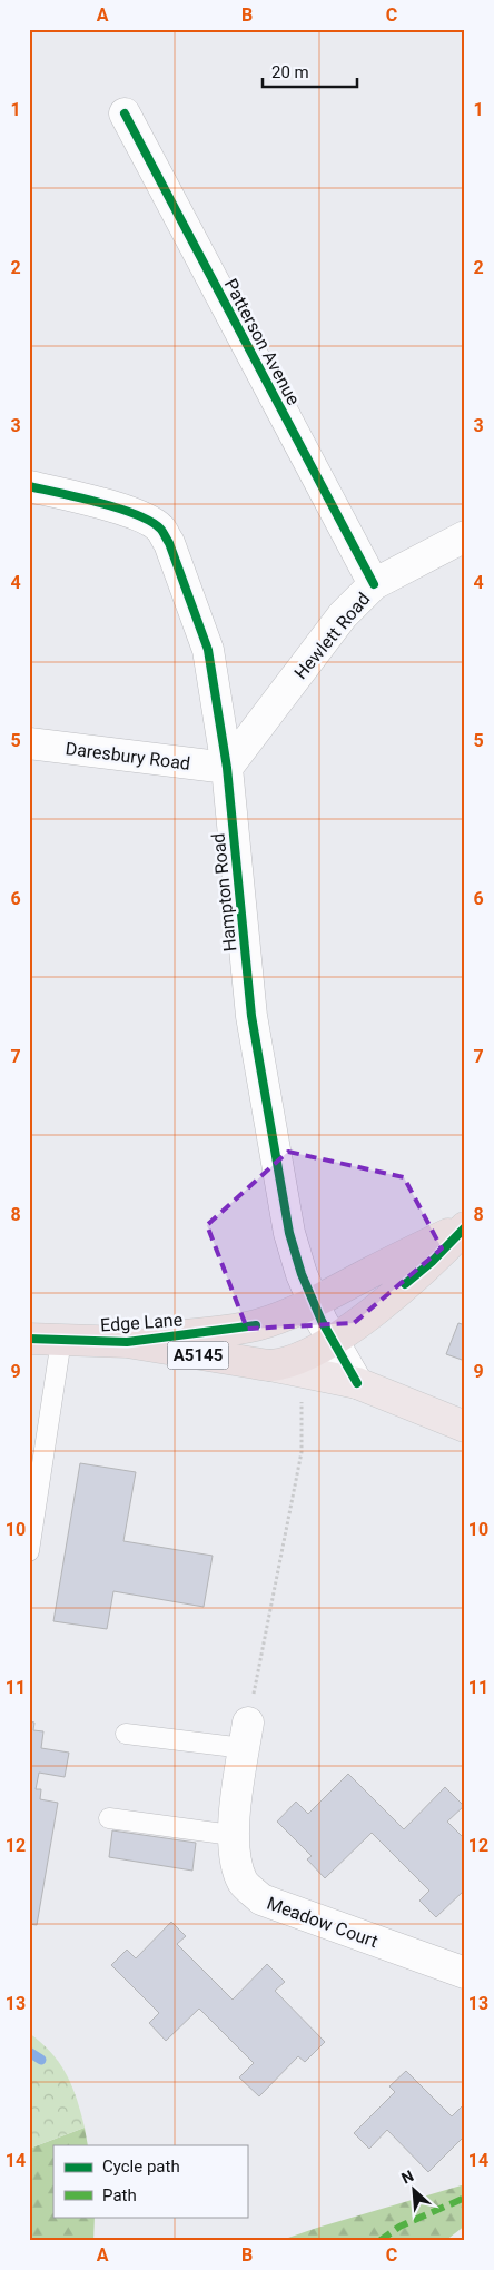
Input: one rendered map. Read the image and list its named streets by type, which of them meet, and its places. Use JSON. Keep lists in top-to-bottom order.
{
  "streets": {
    "highway": ["Edge Lane", "A5145"],
    "street": [
      "Patterson Avenue",
      "Hewlett Road",
      "Daresbury Road",
      "Hampton Road",
      "Meadow Court"
    ]
  },
  "crossings": [
    ["Patterson Avenue", "Hewlett Road"],
    ["Hewlett Road", "Daresbury Road"],
    ["Hewlett Road", "Hampton Road"],
    ["Daresbury Road", "Hampton Road"],
    ["Hampton Road", "Edge Lane"]
  ],
  "legend": ["Cycle path", "Path"],
  "scale_bar": "20 m",
  "north": "top left",
  "grid": {
    "columns": ["A", "B", "C"],
    "rows": [
      "1",
      "2",
      "3",
      "4",
      "5",
      "6",
      "7",
      "8",
      "9",
      "10",
      "11",
      "12",
      "13",
      "14"
    ]
  }
}
